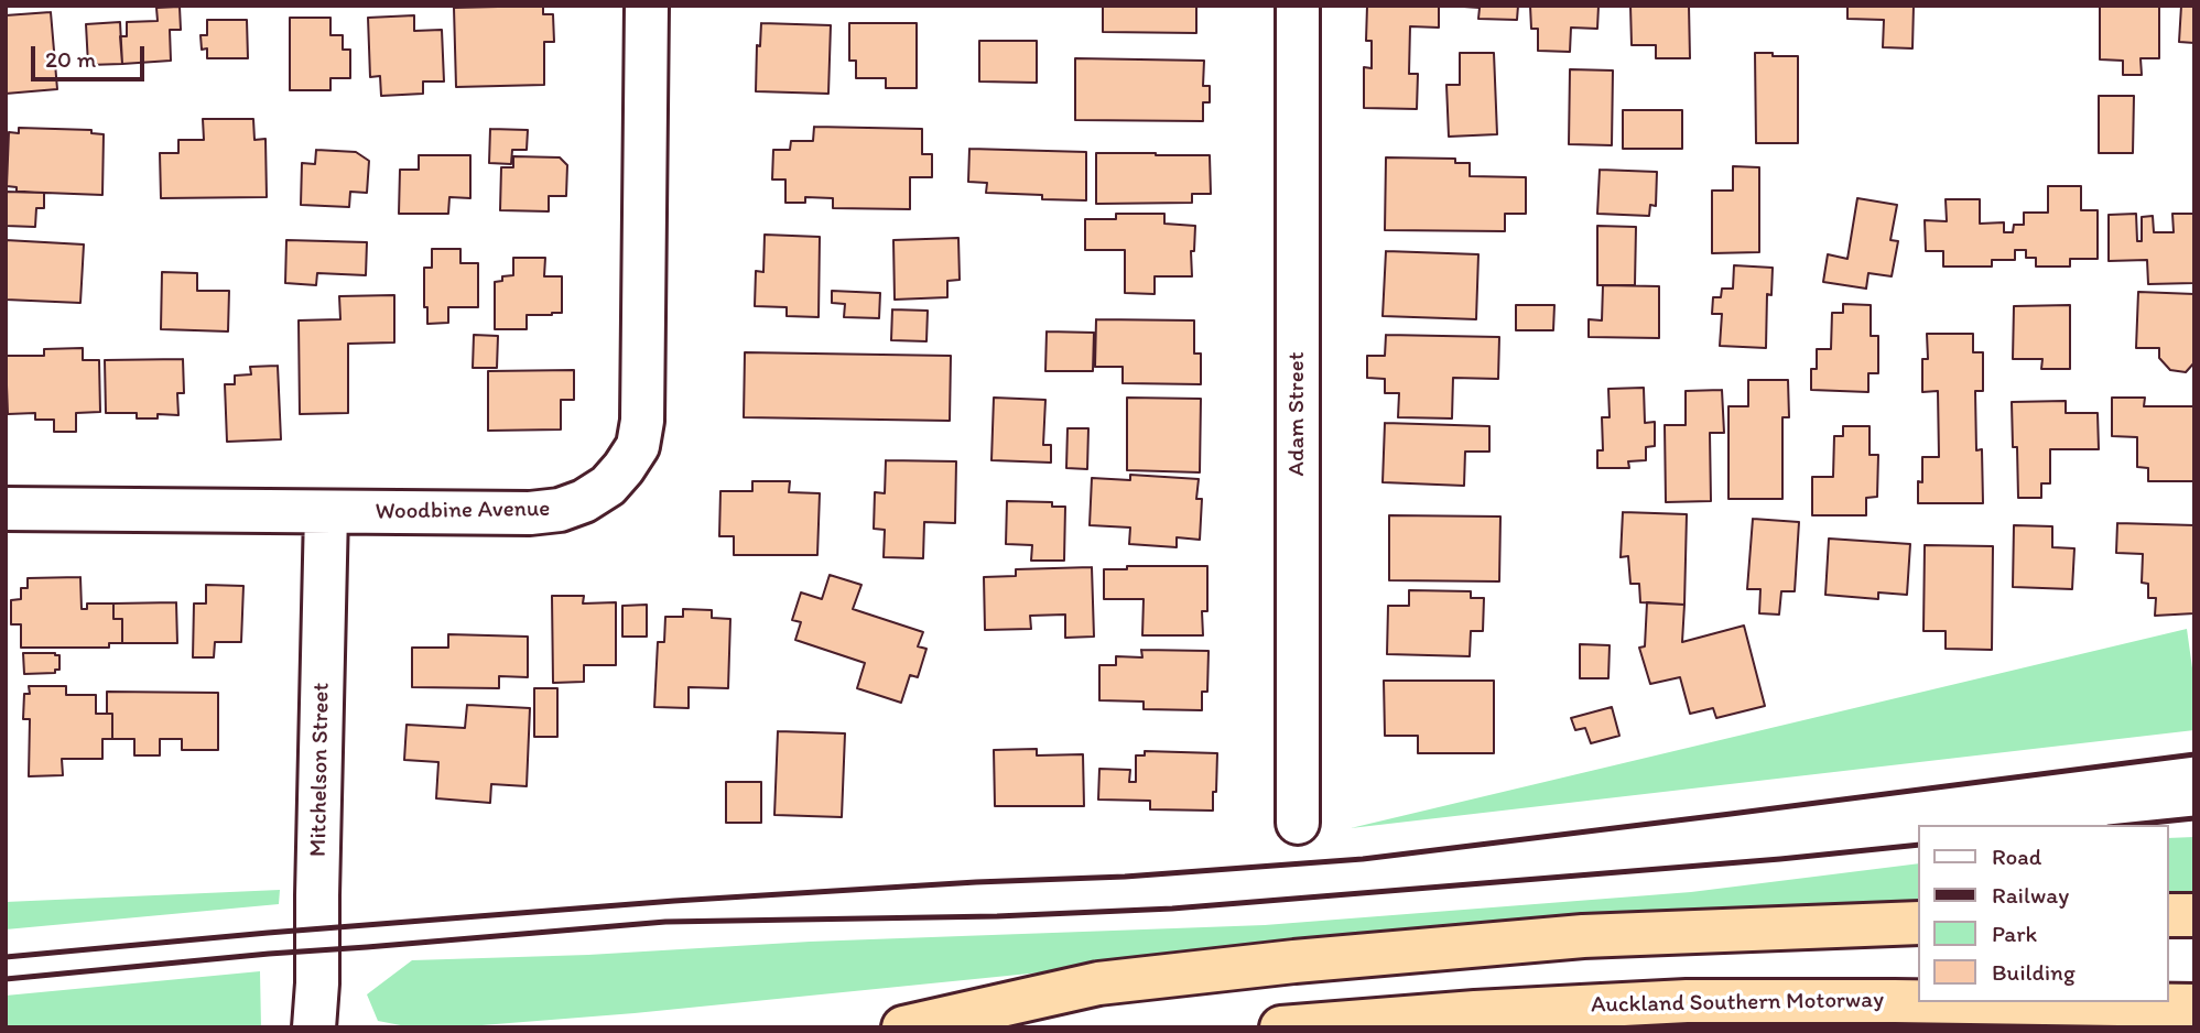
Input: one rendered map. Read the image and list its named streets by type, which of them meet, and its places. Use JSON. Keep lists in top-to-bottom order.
{
  "streets": {
    "highway": ["Auckland Southern Motorway"],
    "street": ["Adam Street", "Woodbine Avenue", "Mitchelson Street"]
  },
  "crossings": [
    ["Woodbine Avenue", "Mitchelson Street"]
  ],
  "legend": [
    "Road",
    "Railway",
    "Park",
    "Building"
  ],
  "scale_bar": "20 m"
}
